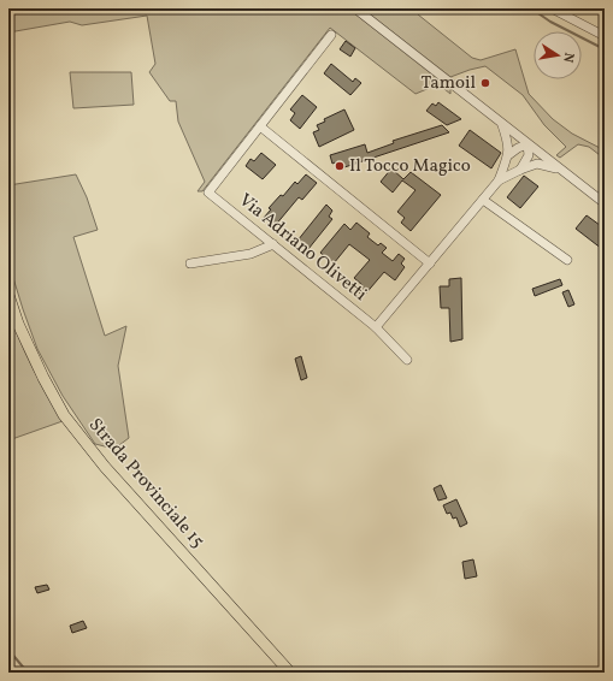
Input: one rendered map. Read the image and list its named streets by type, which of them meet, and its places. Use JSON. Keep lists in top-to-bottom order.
{
  "streets": {
    "main road": ["Strada Provinciale 15"],
    "street": ["Via Adriano Olivetti"]
  },
  "places": ["Tamoil", "Il Tocco Magico"],
  "north": "right"
}
